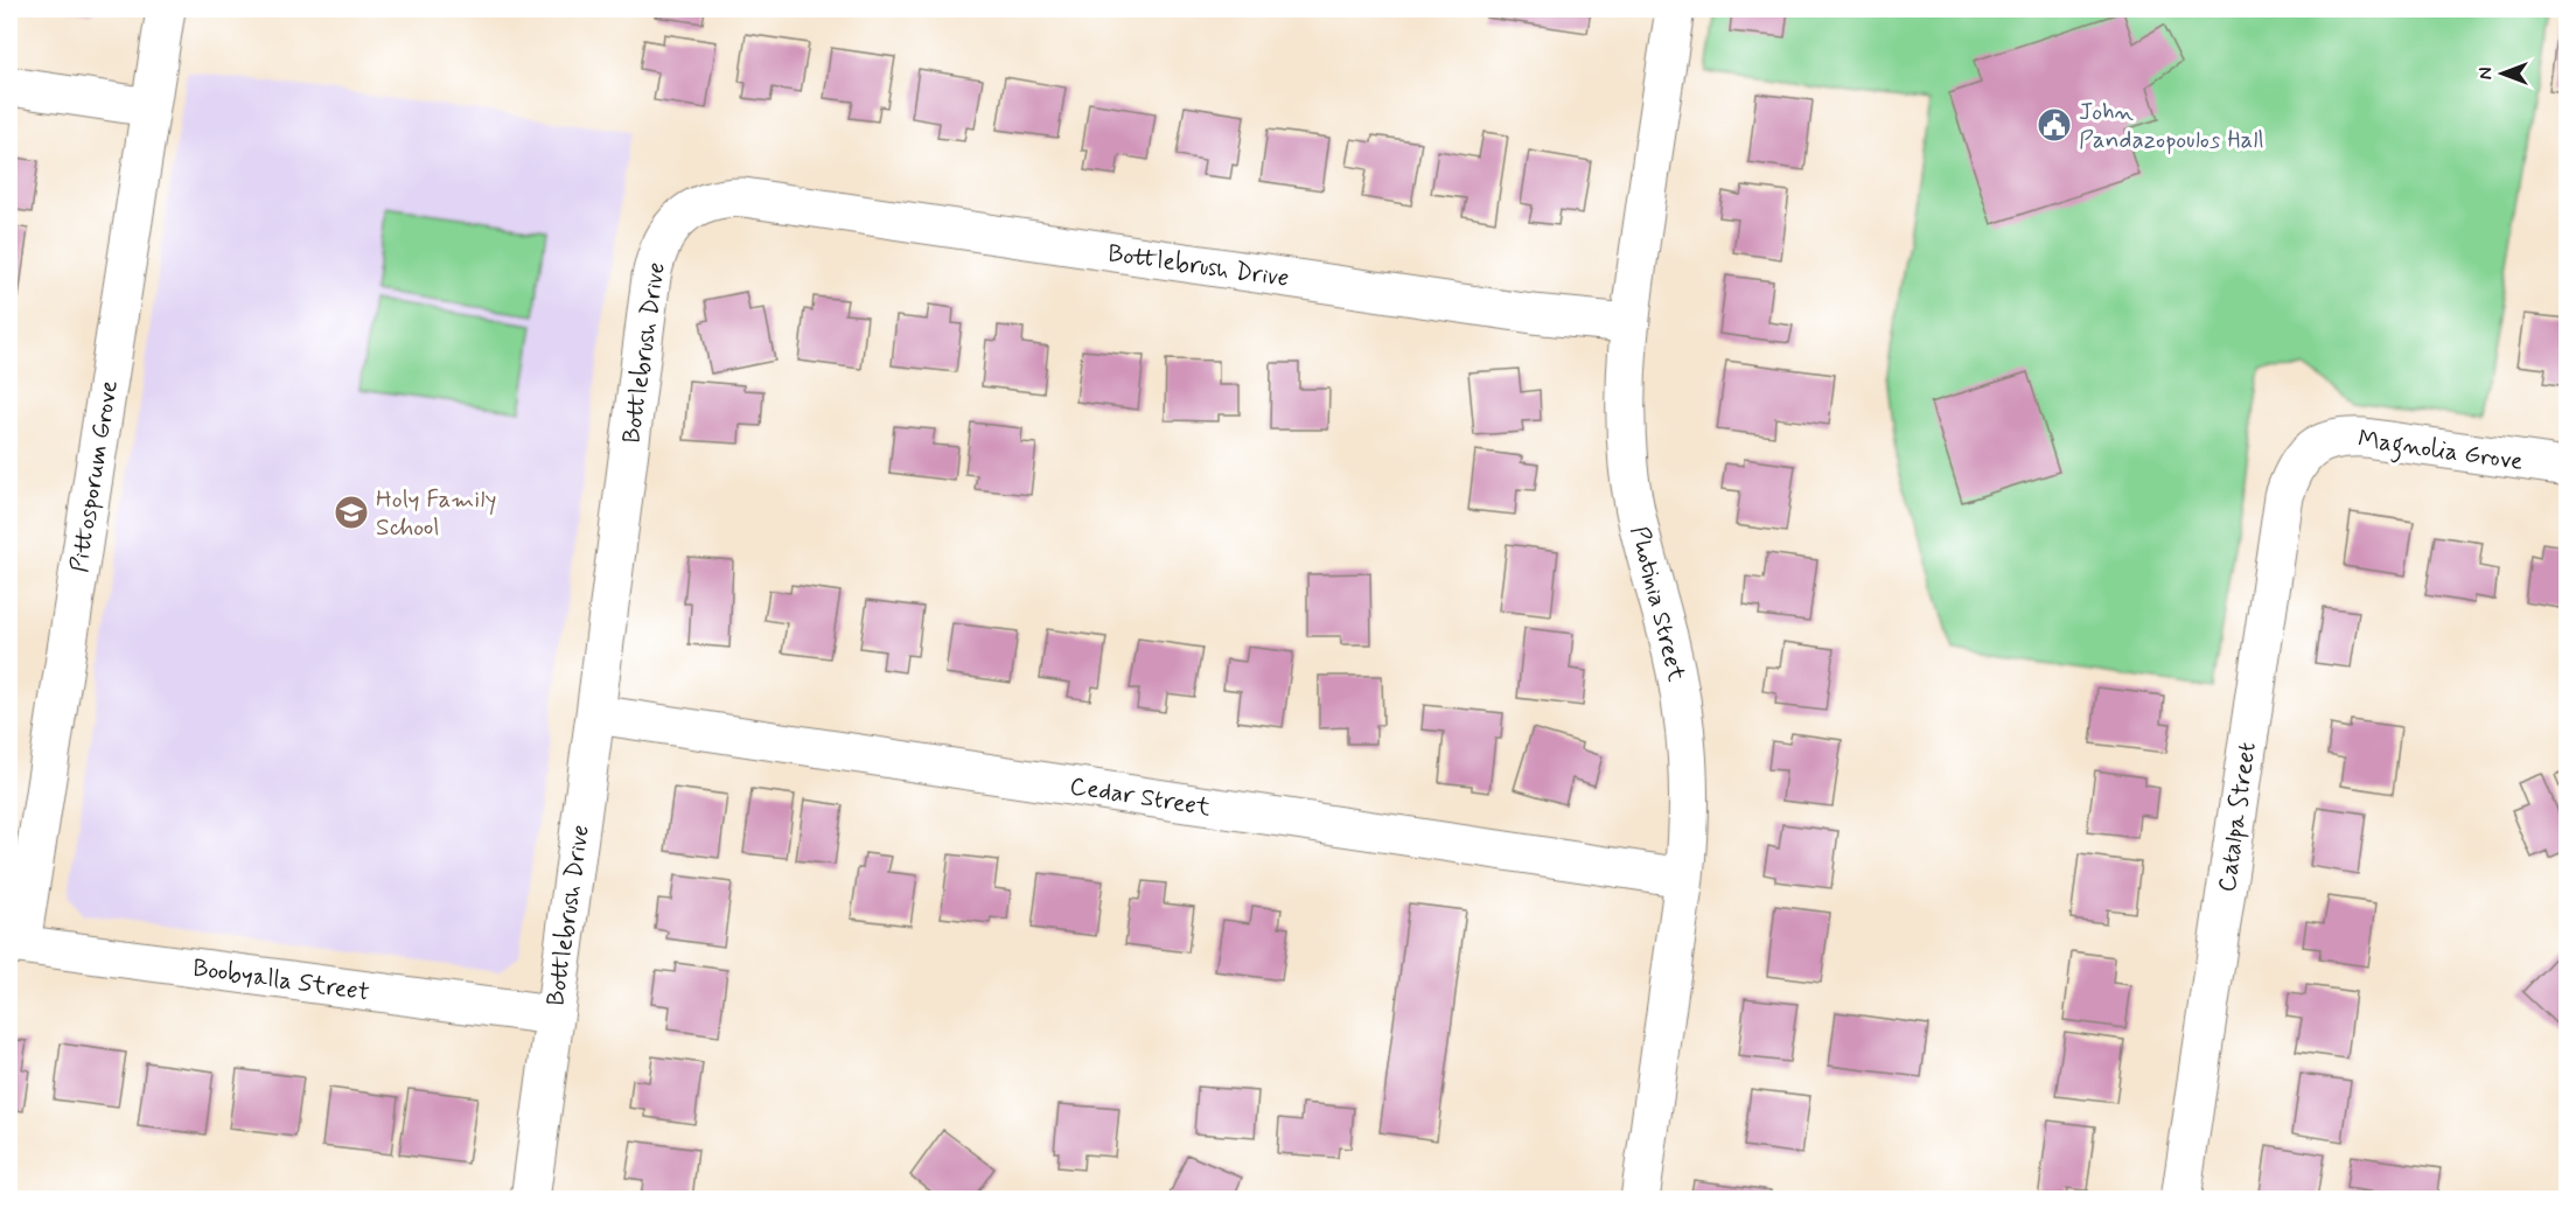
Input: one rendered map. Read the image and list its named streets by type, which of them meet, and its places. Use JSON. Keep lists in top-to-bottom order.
{
  "streets": {
    "street": [
      "Bottlebrush Drive",
      "Magnolia Grove",
      "Pittosporum Grove",
      "Photinia Street",
      "Cedar Street",
      "Catalpa Street",
      "Boobyalla Street"
    ]
  },
  "crossings": [
    ["Bottlebrush Drive", "Photinia Street"],
    ["Bottlebrush Drive", "Cedar Street"],
    ["Bottlebrush Drive", "Boobyalla Street"],
    ["Magnolia Grove", "Catalpa Street"],
    ["Pittosporum Grove", "Boobyalla Street"],
    ["Photinia Street", "Cedar Street"]
  ],
  "places": {
    "public building": ["John Pandazopoulos Hall"],
    "school or university": ["Holy Family School"]
  },
  "north": "left"
}
